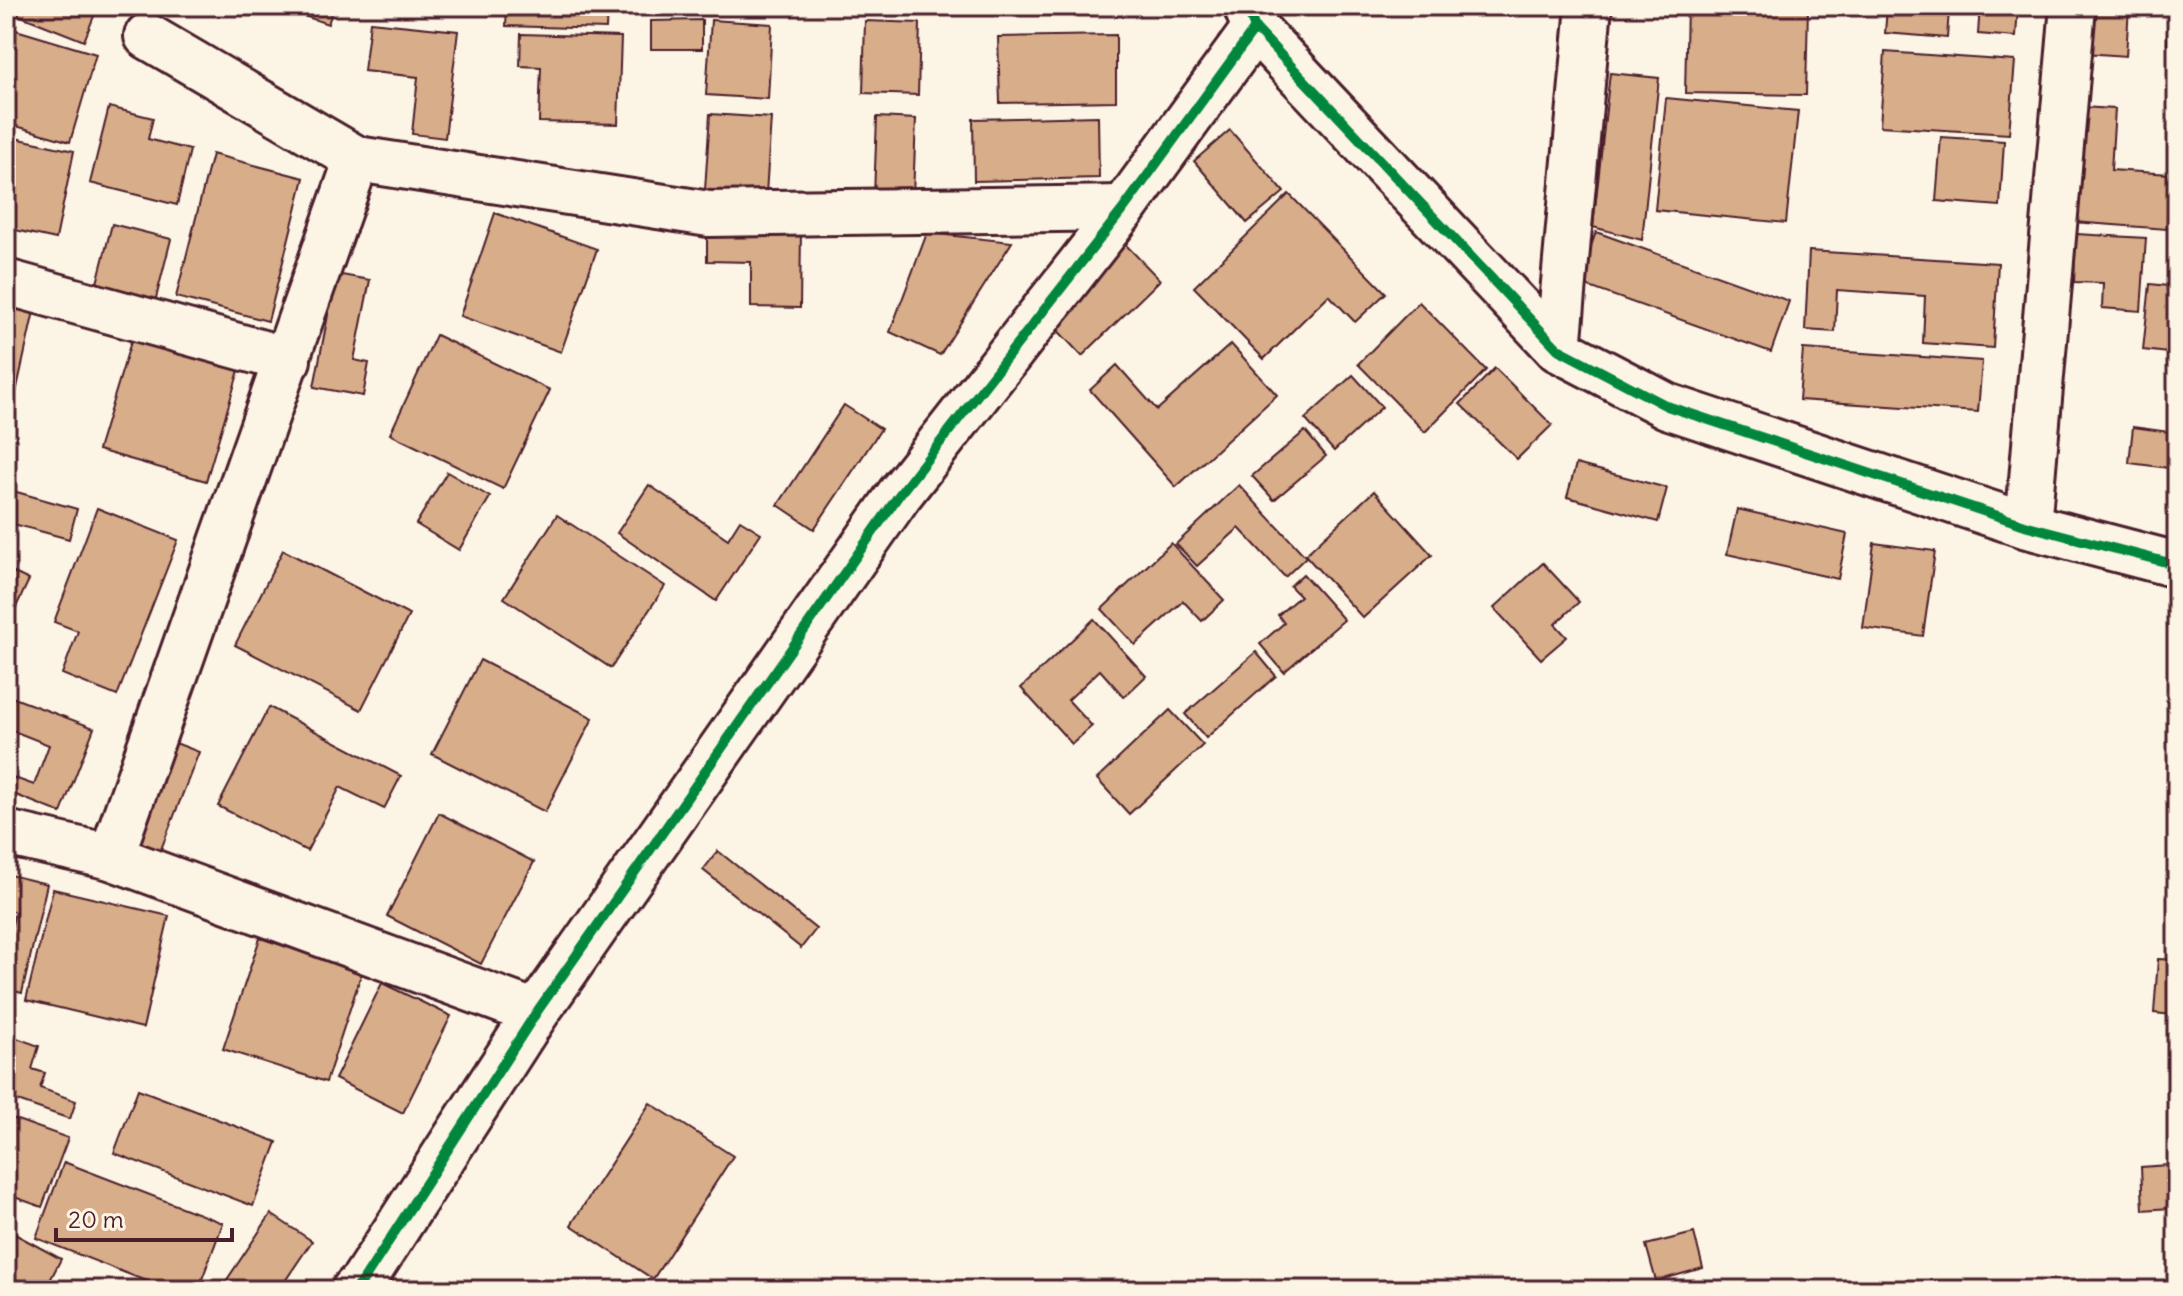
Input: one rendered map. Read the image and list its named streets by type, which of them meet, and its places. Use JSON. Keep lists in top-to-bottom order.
{
  "scale_bar": "20 m"
}
